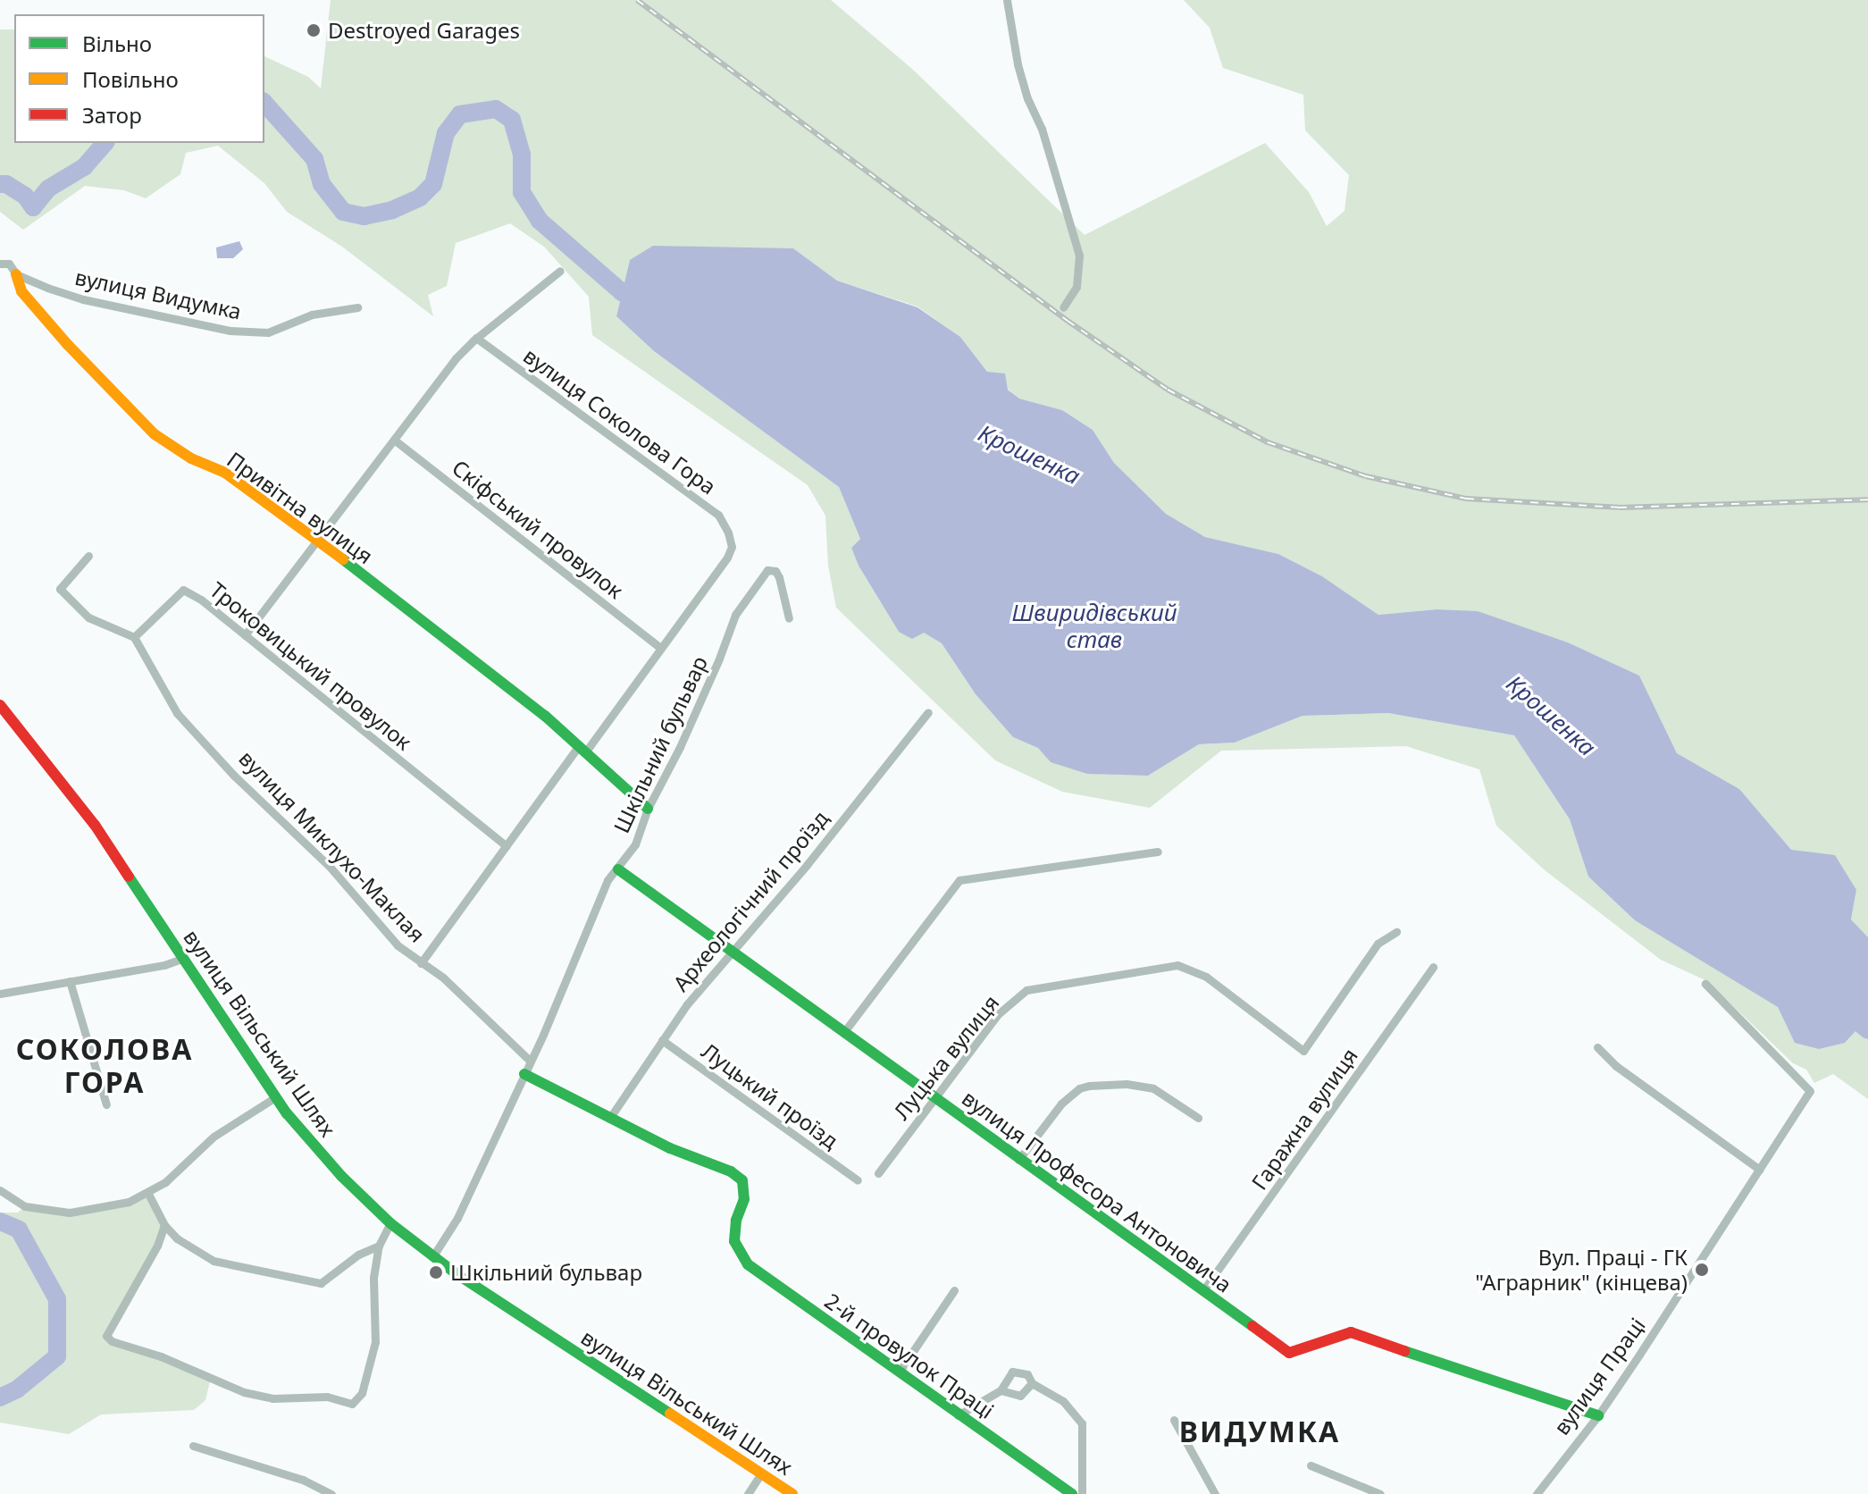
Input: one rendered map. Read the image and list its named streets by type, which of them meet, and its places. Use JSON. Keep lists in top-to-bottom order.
{
  "streets": {
    "street": [
      "вулиця Видумка",
      "вулиця Соколова Гора",
      "Привітна вулиця",
      "Скіфський провулок",
      "Троковицький провулок",
      "Шкільний бульвар",
      "вулиця Миклухо-Маклая",
      "Археологічний проїзд",
      "вулиця Вільський Шлях",
      "Луцька вулиця",
      "Луцький проїзд",
      "Гаражна вулиця",
      "вулиця Професора Антоновича",
      "2-й провулок Праці",
      "вулиця Праці"
    ]
  },
  "crossings": [
    ["вулиця Видумка", "Привітна вулиця"],
    ["вулиця Соколова Гора", "Привітна вулиця"],
    ["вулиця Соколова Гора", "Скіфський провулок"],
    ["вулиця Соколова Гора", "Троковицький провулок"],
    ["вулиця Соколова Гора", "вулиця Миклухо-Маклая"],
    ["Троковицький провулок", "вулиця Миклухо-Маклая"],
    ["Шкільний бульвар", "вулиця Миклухо-Маклая"],
    ["Шкільний бульвар", "вулиця Вільський Шлях"],
    ["Шкільний бульвар", "вулиця Професора Антоновича"],
    ["Археологічний проїзд", "Луцький проїзд"],
    ["Археологічний проїзд", "вулиця Професора Антоновича"],
    ["Археологічний проїзд", "2-й провулок Праці"],
    ["Луцька вулиця", "вулиця Професора Антоновича"],
    ["Гаражна вулиця", "вулиця Професора Антоновича"],
    ["вулиця Професора Антоновича", "вулиця Праці"]
  ],
  "districts": ["СОКОЛОВА ГОРА", "ВИДУМКА"],
  "water": ["Крошенка", "Швиридівський став"],
  "places": ["Destroyed Garages", "Вул. Праці - ГК \"Аграрник\" (кінцева)", "Шкільний бульвар"],
  "legend": ["Вільно", "Повільно", "Затор"]
}
